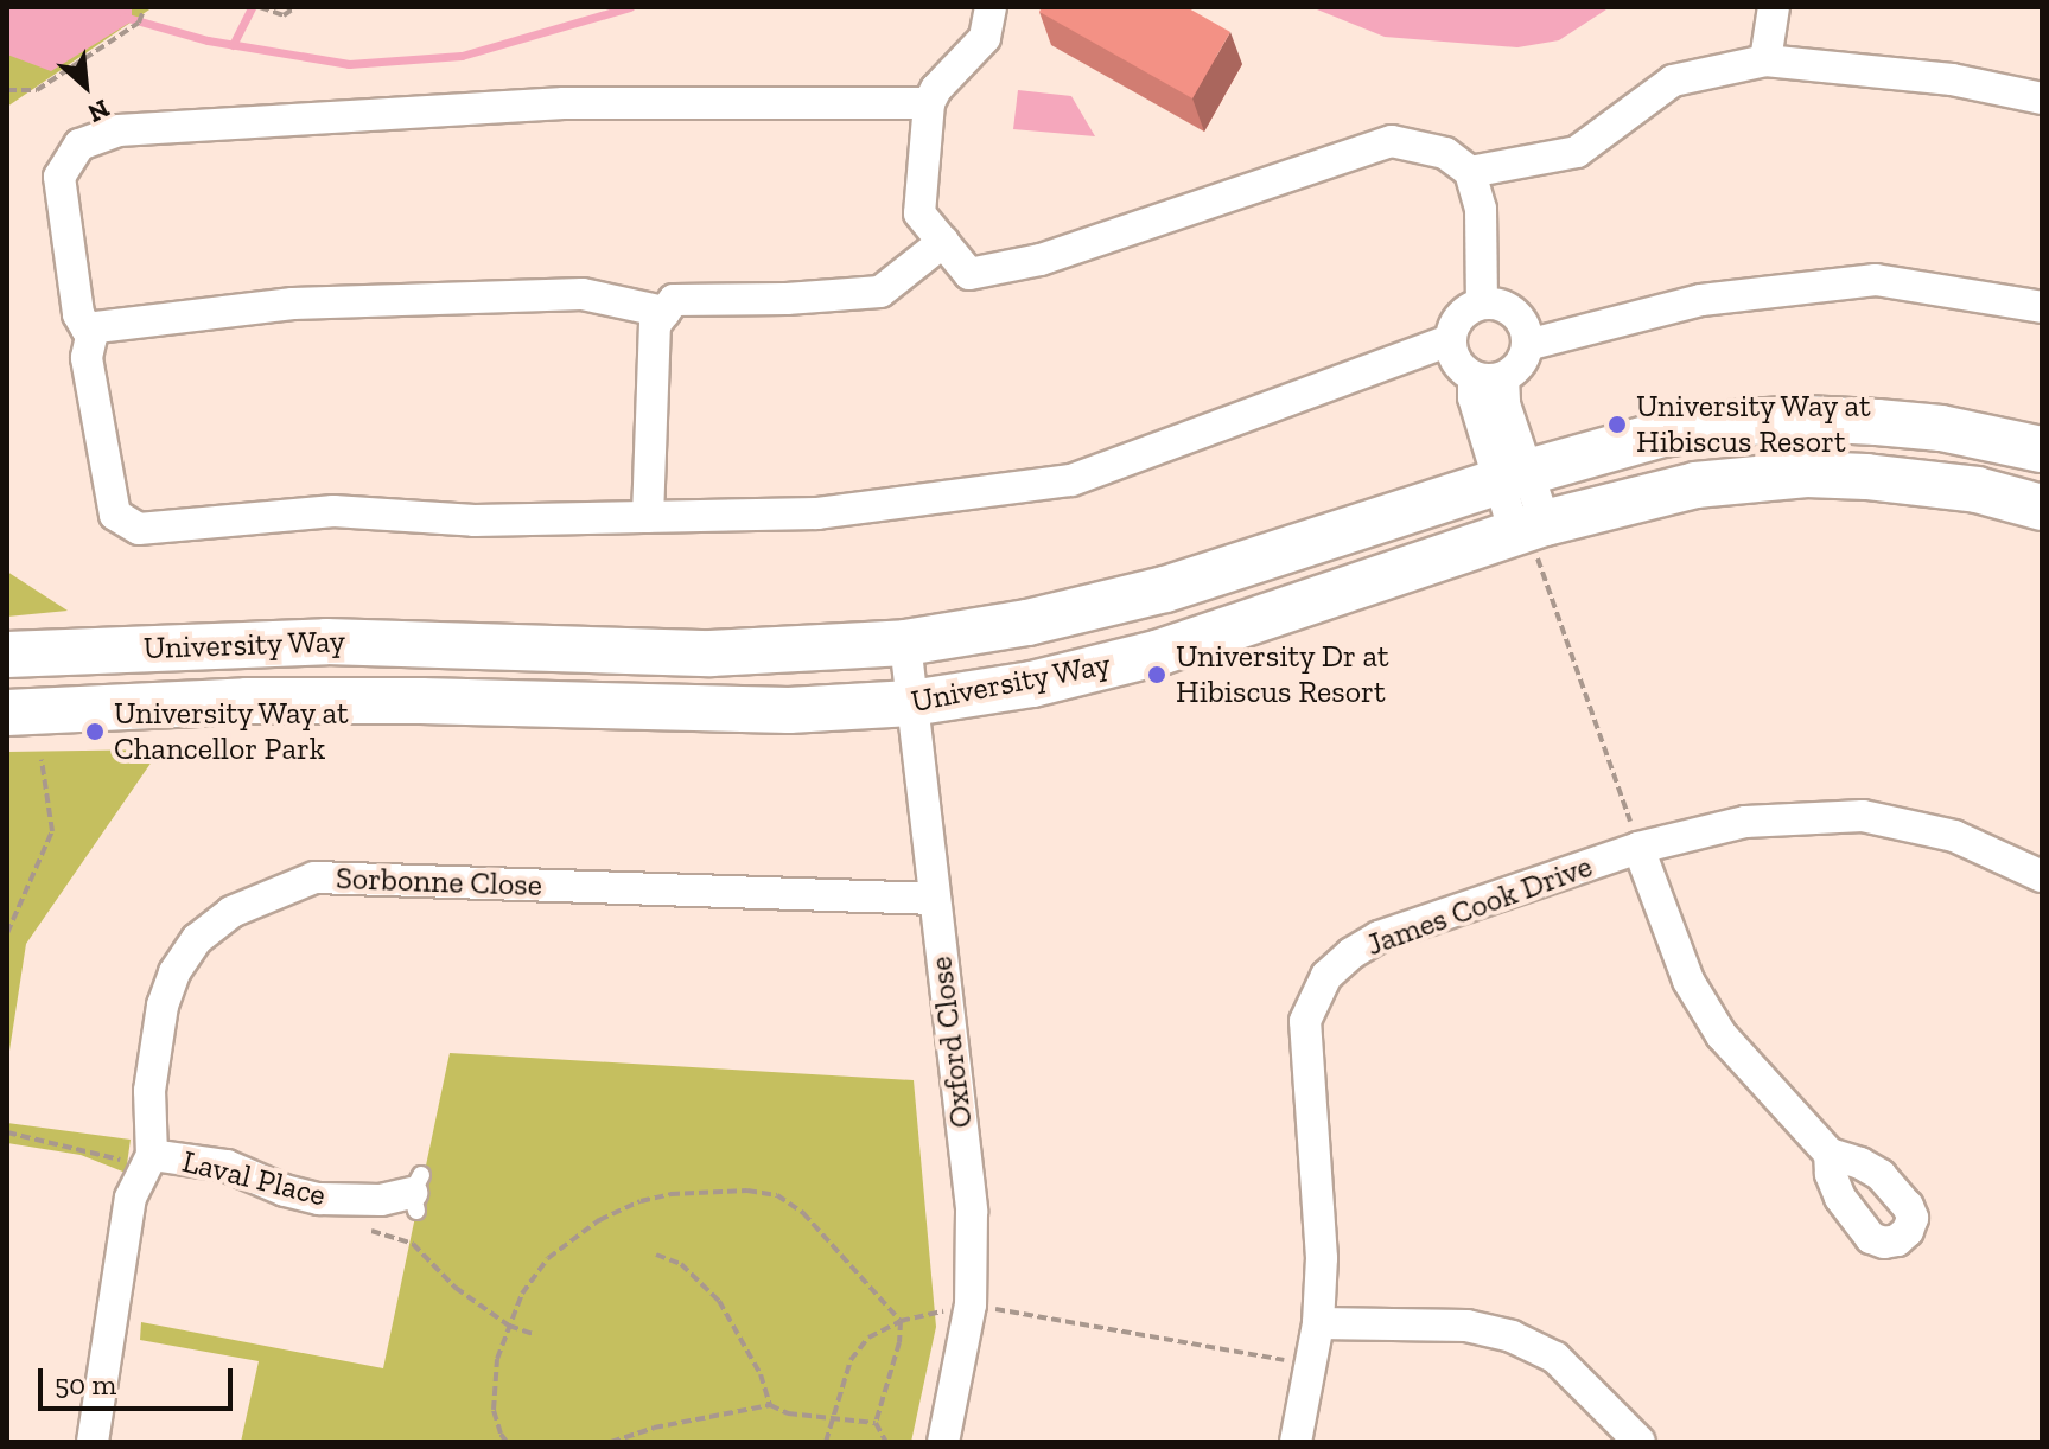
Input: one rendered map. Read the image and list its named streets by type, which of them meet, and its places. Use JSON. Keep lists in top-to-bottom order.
{
  "streets": {
    "main road": ["University Way"],
    "street": [
      "Sorbonne Close",
      "James Cook Drive",
      "Oxford Close",
      "Laval Place"
    ]
  },
  "crossings": [
    ["University Way", "Oxford Close"],
    ["Sorbonne Close", "Oxford Close"],
    ["Sorbonne Close", "Laval Place"]
  ],
  "places": ["University Way at Hibiscus Resort", "University Dr at Hibiscus Resort", "University Way at Chancellor Park"],
  "scale_bar": "50 m",
  "north": "bottom right"
}
